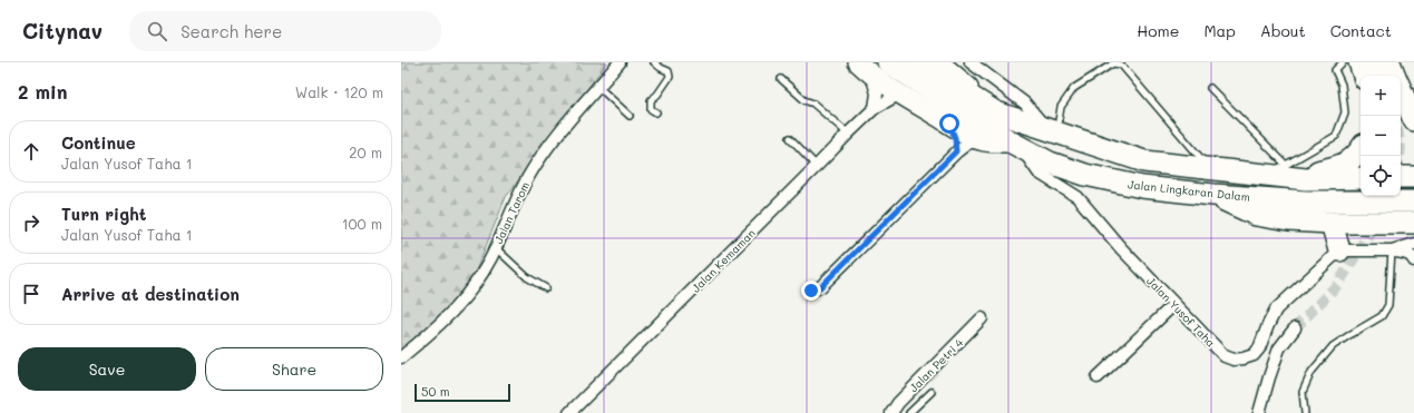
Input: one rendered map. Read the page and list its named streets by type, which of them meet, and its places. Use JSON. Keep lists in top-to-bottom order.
{
  "streets": {
    "highway": ["Jalan Lingkaran Dalam"],
    "street": [
      "Jalan Tarom",
      "Jalan Kemaman",
      "Jalan Yusof Taha",
      "Jalan Petri 4"
    ]
  },
  "crossings": [
    ["Jalan Lingkaran Dalam", "Jalan Yusof Taha"]
  ],
  "scale_bar": "50 m",
  "page": {
    "header": "Citynav",
    "search": "Search here",
    "nav": [
      "Home",
      "Map",
      "About",
      "Contact"
    ],
    "heading": ["2 min", "Walk · 120 m"],
    "map_buttons": ["+", "−"],
    "list": [
      ["Continue", "Jalan Yusof Taha 1", "20 m"],
      ["Turn right", "Jalan Yusof Taha 1", "100 m"],
      "Arrive at destination"
    ],
    "buttons": ["Save", "Share"],
    "scale": "50 m"
  }
}
